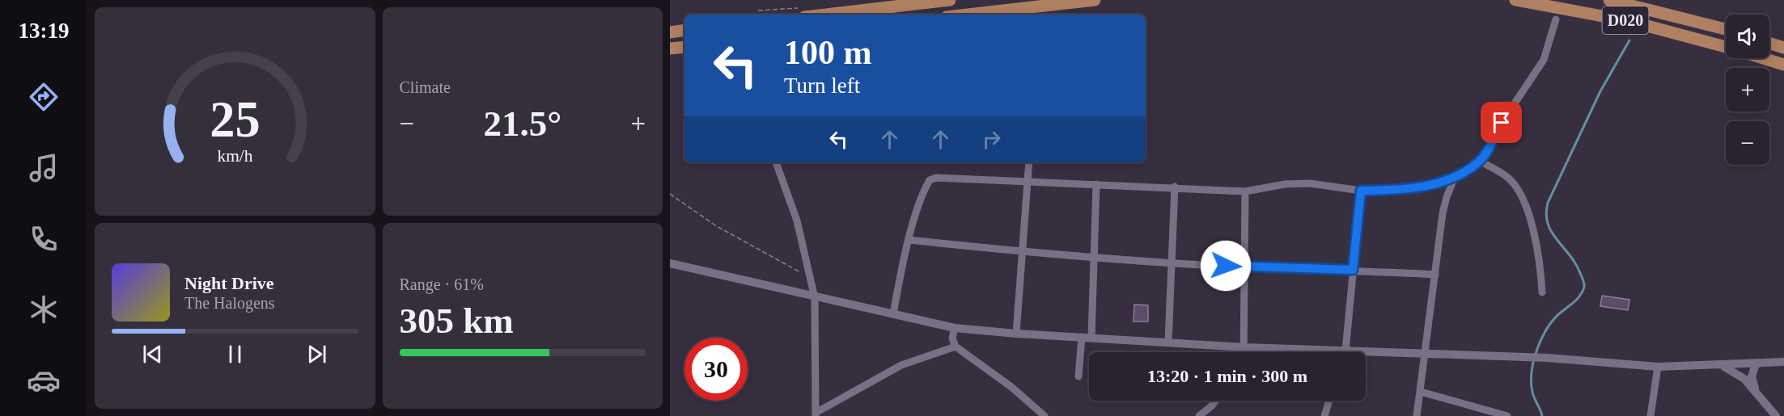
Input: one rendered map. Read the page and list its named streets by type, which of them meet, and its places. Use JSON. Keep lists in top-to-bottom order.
{
  "streets": {
    "highway": ["D020"]
  },
  "page": {
    "tabs": "13:19",
    "tile": [
      "Climate",
      ["Range · 61%", "305 km"]
    ],
    "map_buttons": ["+", "−"],
    "turn": ["100 m", "Turn left"],
    "heat": ["−", "21.5°", "+"],
    "song": ["Night Drive", "The Halogens"],
    "limit": "30",
    "trip": "13:20 · 1 min · 300 m",
    "gauge": ["25", "km/h"]
  }
}
